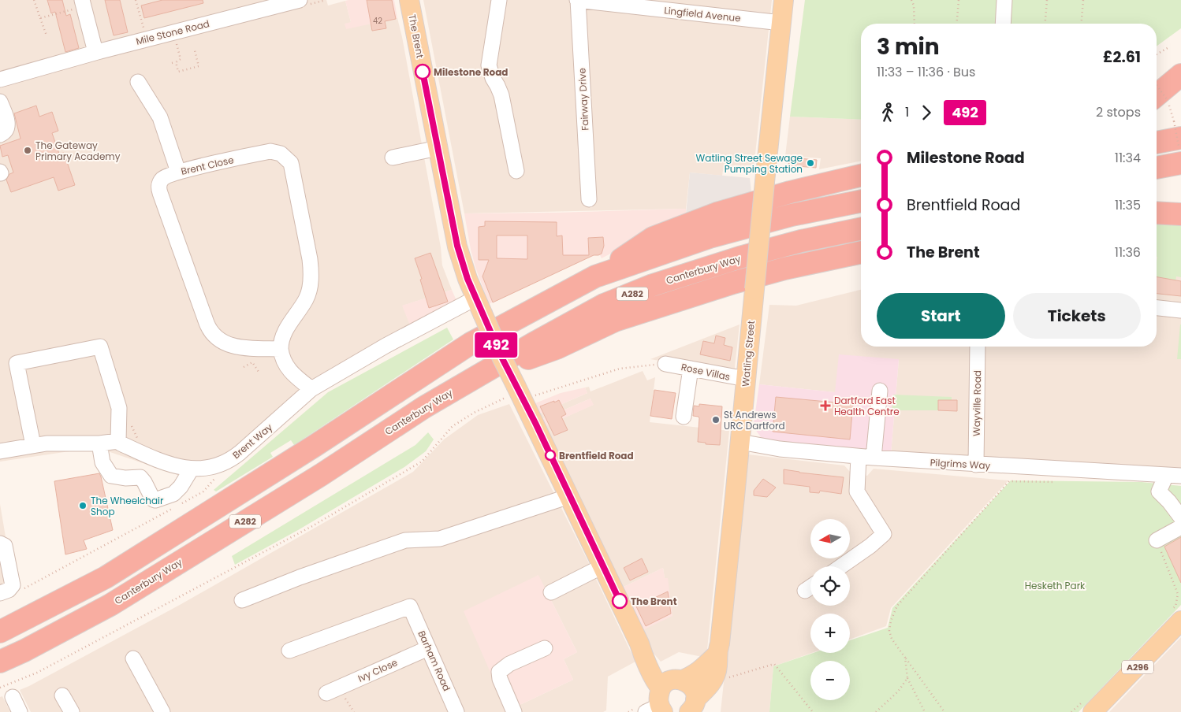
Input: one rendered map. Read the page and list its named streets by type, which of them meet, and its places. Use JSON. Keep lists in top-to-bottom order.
{
  "streets": {
    "highway": ["Canterbury Way", "A282"],
    "main road": ["The Brent", "Watling Street", "A296"],
    "street": [
      "Lingfield Avenue",
      "Mile Stone Road",
      "Fairway Drive",
      "Brent Close",
      "Rose Villas",
      "Wayville Road",
      "Brent Way",
      "Pilgrims Way",
      "Barham Road",
      "Ivy Close"
    ]
  },
  "crossings": [
    ["Lingfield Avenue", "Fairway Drive"],
    ["Lingfield Avenue", "Watling Street"],
    ["The Brent", "Watling Street"],
    ["The Brent", "Brent Way"],
    ["Watling Street", "Rose Villas"],
    ["Watling Street", "Pilgrims Way"],
    ["Wayville Road", "Pilgrims Way"],
    ["Barham Road", "Ivy Close"]
  ],
  "parks": ["Hesketh Park"],
  "places": {
    "other": [
      "Milestone Road",
      "The Gateway Primary Academy",
      "Watling Street Sewage Pumping Station",
      "St Andrews URC Dartford",
      "Brentfield Road",
      "The Wheelchair Shop",
      "The Brent"
    ],
    "health": ["Dartford East Health Centre"]
  },
  "lines": ["bus line 492"],
  "house_numbers": ["42"],
  "north": "left",
  "page": {
    "on_map": "492",
    "heading": ["3 min", "11:33 – 11:36 · Bus", "£2.61"],
    "legs": ["1", "492", "2 stops"],
    "list": [
      {
        "name": "Milestone Road",
        "value": "11:34"
      },
      {
        "name": "Brentfield Road",
        "value": "11:35"
      },
      {
        "name": "The Brent",
        "value": "11:36"
      }
    ],
    "buttons": ["Start", "Tickets"],
    "map_buttons": ["+", "−"]
  }
}
